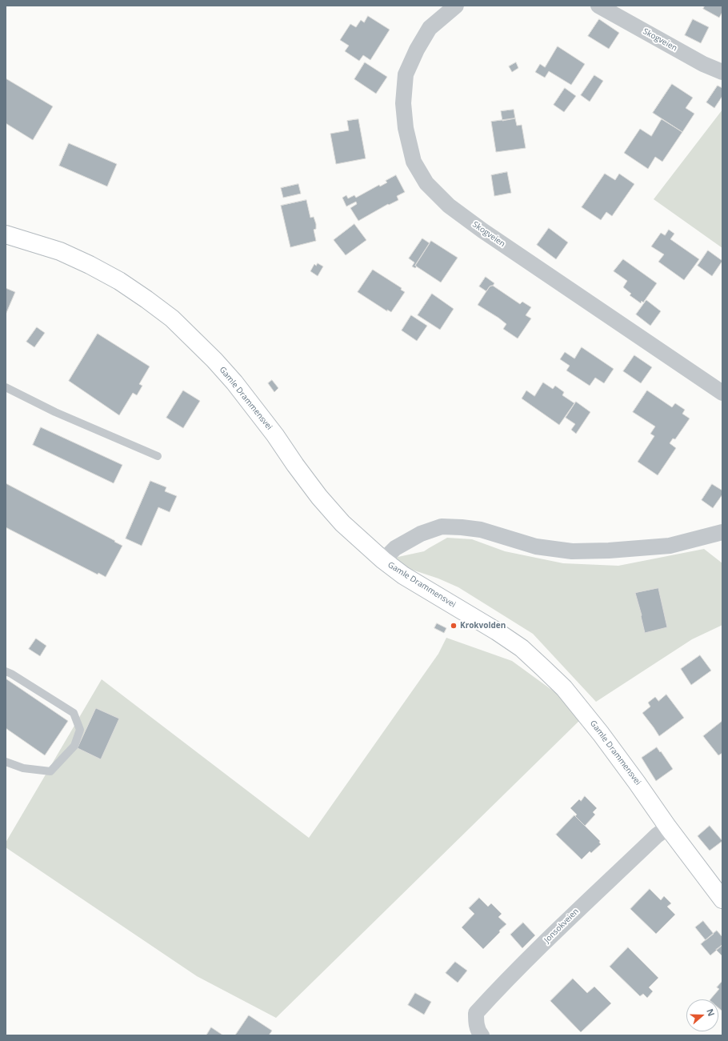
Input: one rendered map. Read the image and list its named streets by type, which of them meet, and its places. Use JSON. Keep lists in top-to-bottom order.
{
  "streets": {
    "main road": ["Gamle Drammensvei"],
    "street": ["Skogveien", "Jonsokveien"]
  },
  "crossings": [
    ["Gamle Drammensvei", "Jonsokveien"]
  ],
  "places": ["Krokvolden"],
  "north": "right"
}
